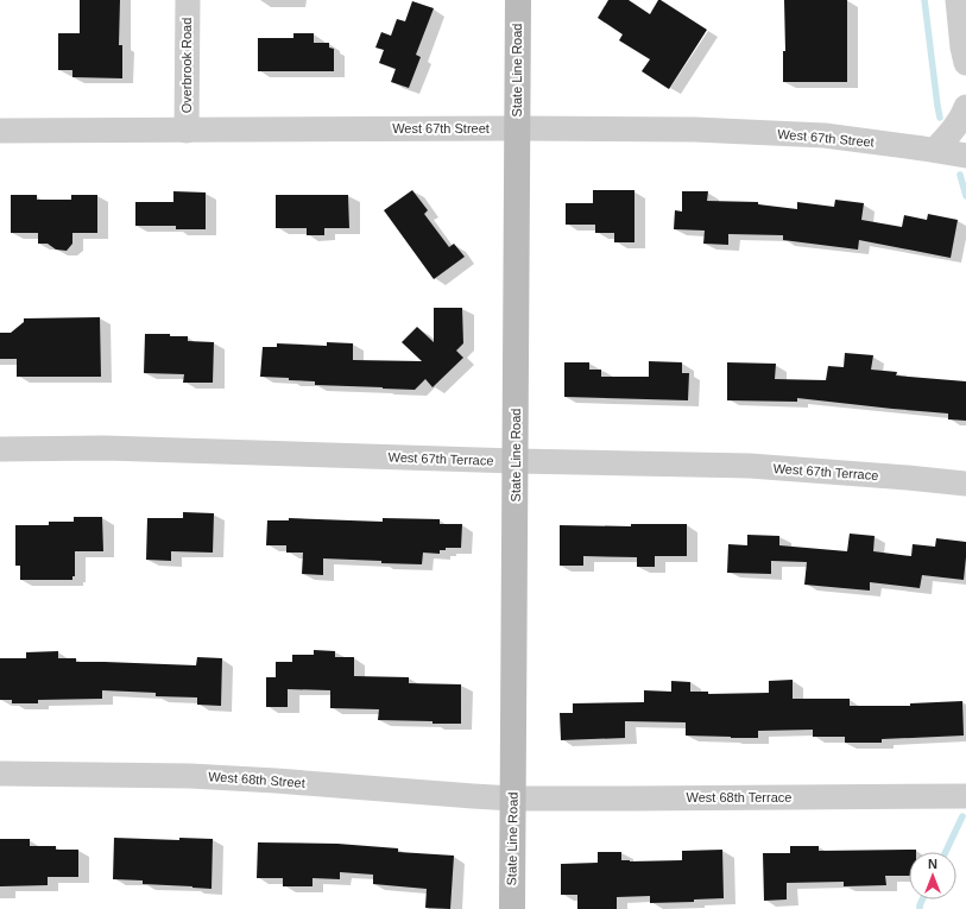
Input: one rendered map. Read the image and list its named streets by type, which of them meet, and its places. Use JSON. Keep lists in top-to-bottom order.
{
  "streets": {
    "main road": ["State Line Road"],
    "street": [
      "Overbrook Road",
      "West 67th Street",
      "West 67th Terrace",
      "West 68th Street",
      "West 68th Terrace"
    ]
  },
  "crossings": [
    ["Overbrook Road", "West 67th Street"],
    ["State Line Road", "West 67th Street"],
    ["State Line Road", "West 67th Terrace"],
    ["State Line Road", "West 68th Street"],
    ["State Line Road", "West 68th Terrace"],
    ["West 68th Street", "West 68th Terrace"]
  ],
  "north": "top"
}
